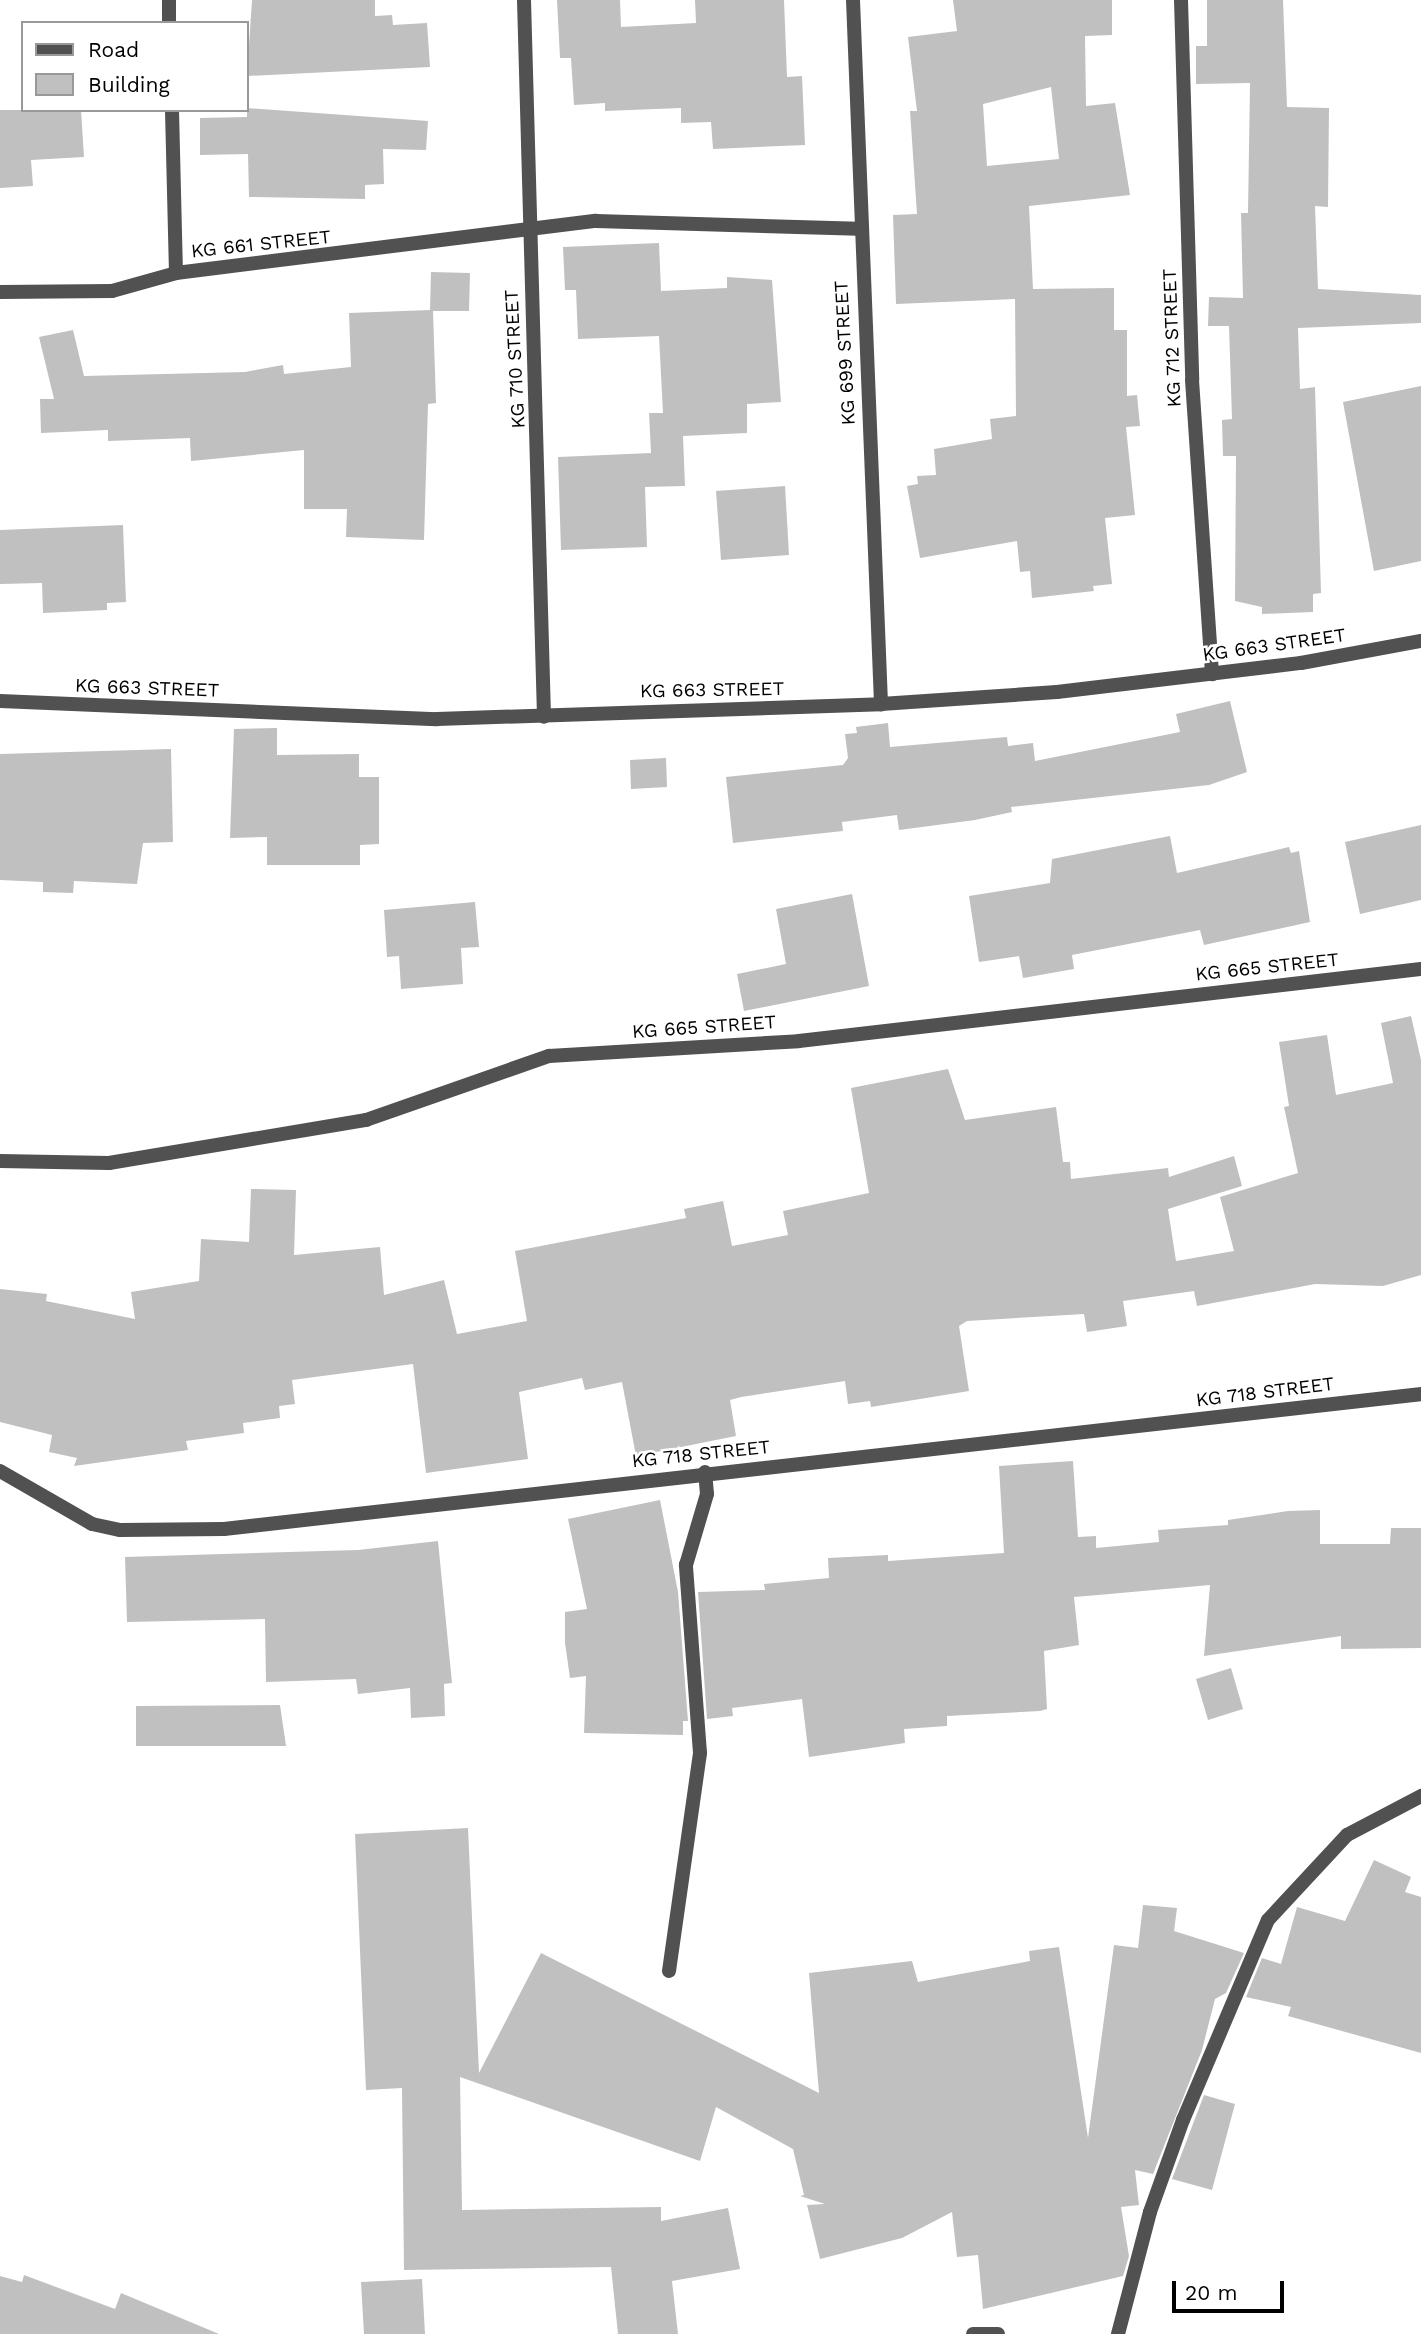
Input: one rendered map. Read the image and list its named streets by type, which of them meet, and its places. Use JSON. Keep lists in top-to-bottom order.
{
  "streets": {
    "street": [
      "KG 661 STREET",
      "KG 712 STREET",
      "KG 699 STREET",
      "KG 710 STREET",
      "KG 663 STREET",
      "KG 665 STREET",
      "KG 718 STREET"
    ]
  },
  "crossings": [
    ["KG 661 STREET", "KG 699 STREET"],
    ["KG 661 STREET", "KG 710 STREET"],
    ["KG 712 STREET", "KG 663 STREET"],
    ["KG 699 STREET", "KG 663 STREET"],
    ["KG 710 STREET", "KG 663 STREET"]
  ],
  "legend": ["Road", "Building"],
  "scale_bar": "20 m"
}
